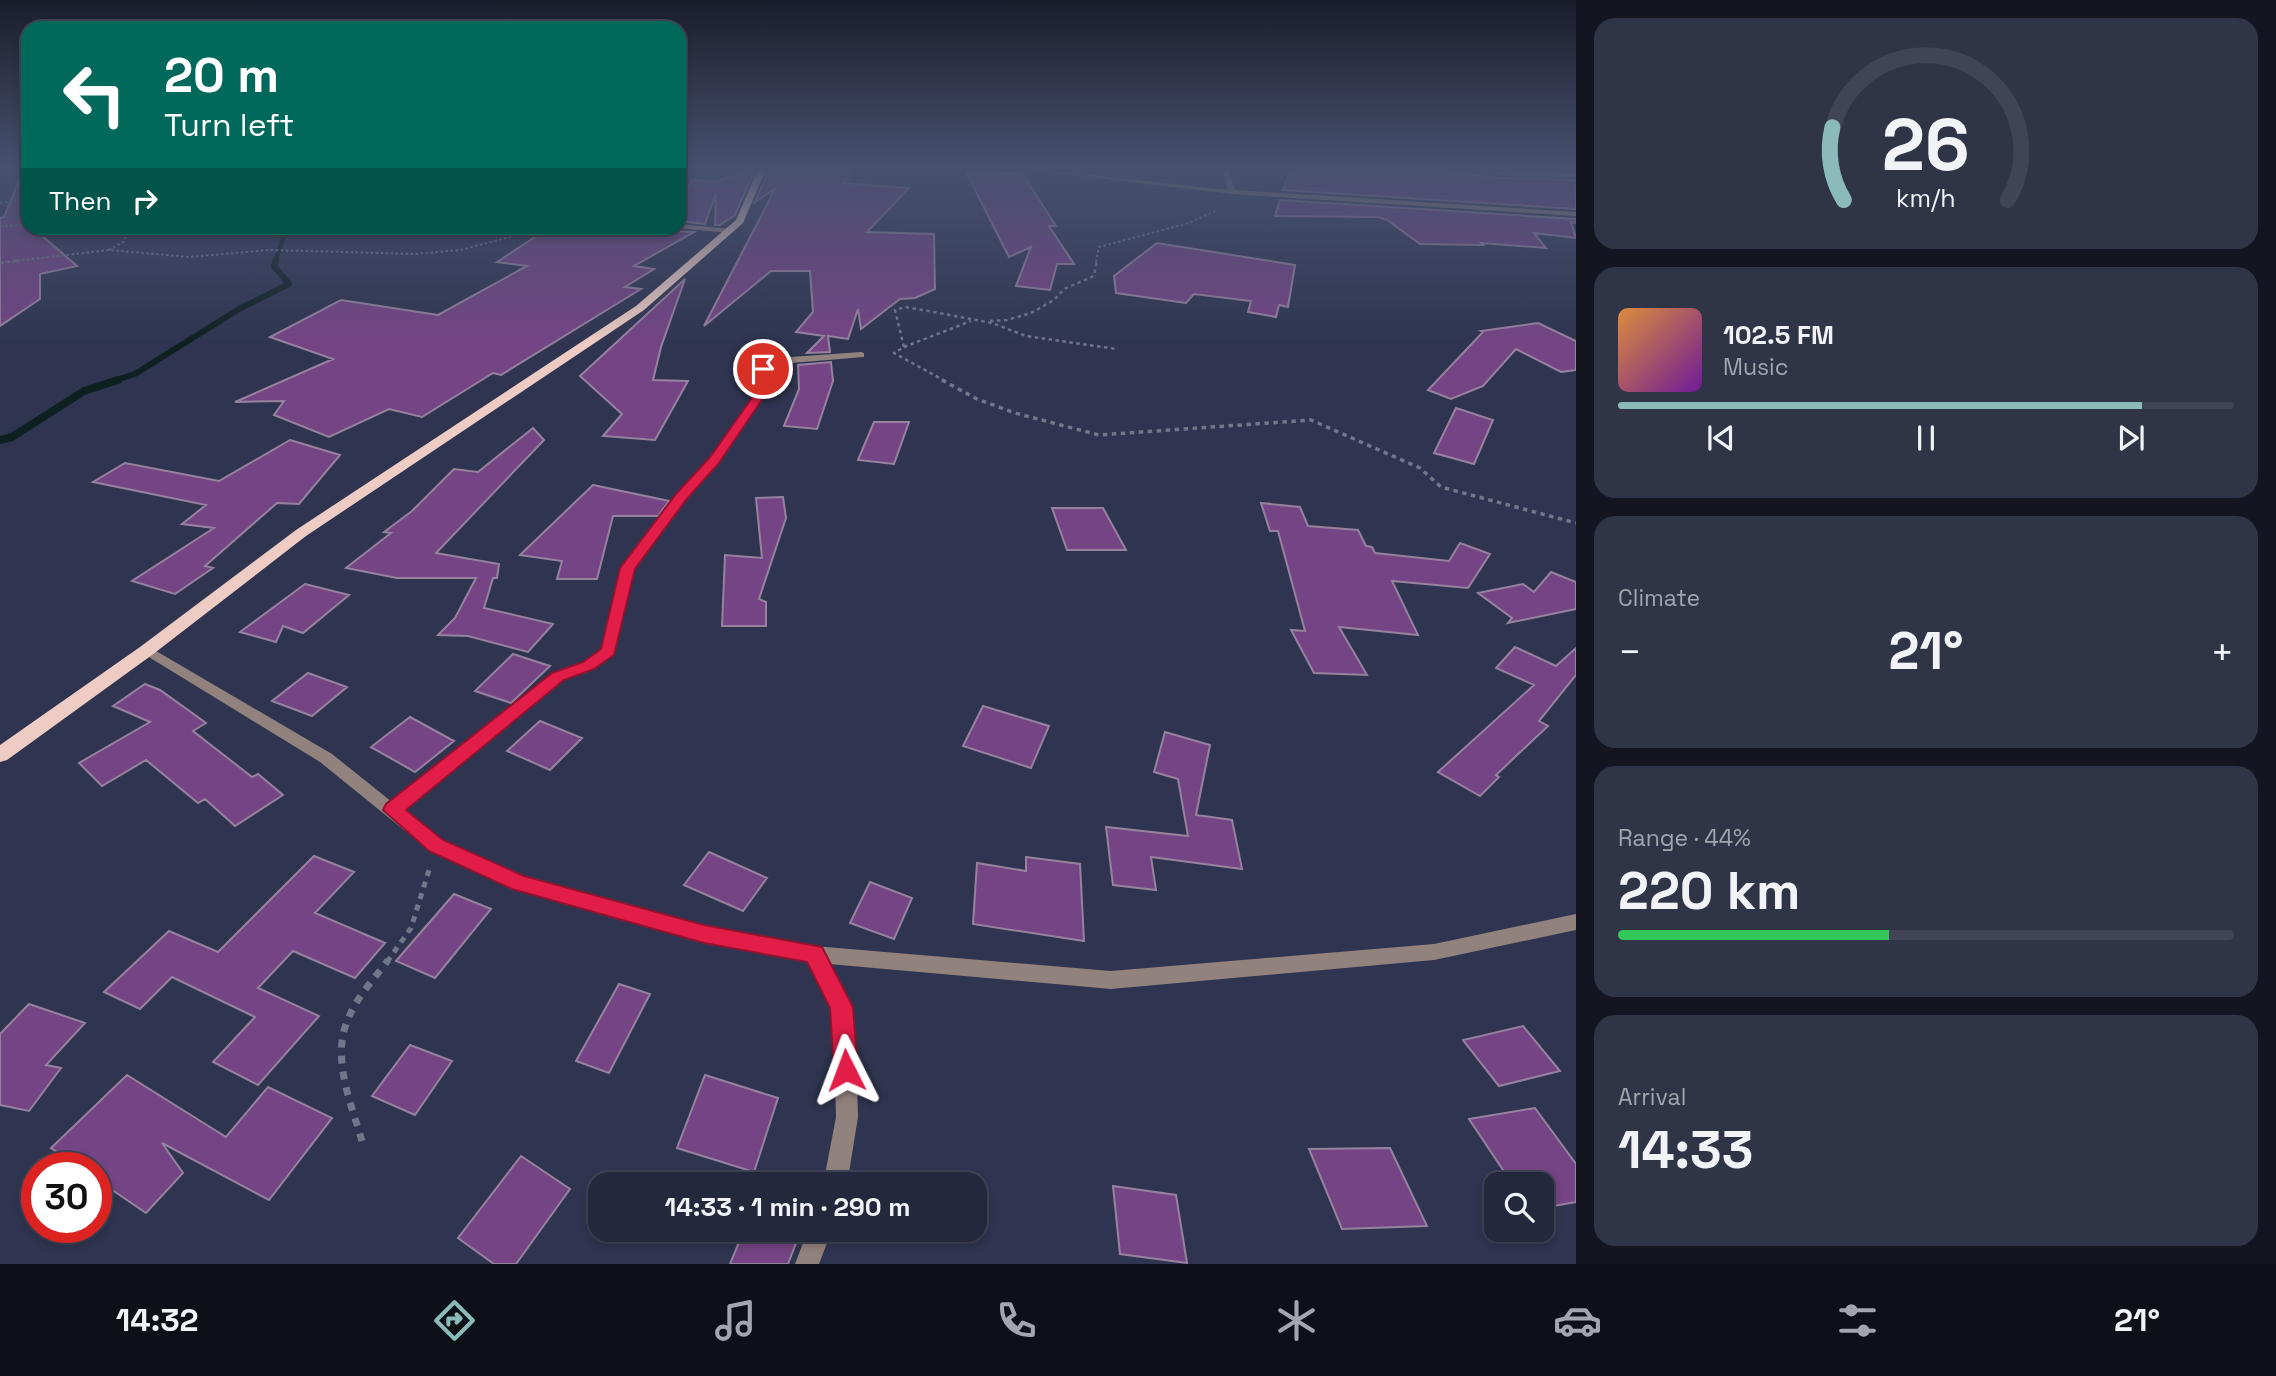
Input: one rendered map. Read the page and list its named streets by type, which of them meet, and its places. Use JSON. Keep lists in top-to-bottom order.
{
  "page": {
    "turn": ["20 m", "Turn left"],
    "then": "Then",
    "song": ["102.5 FM", "Music"],
    "tile": [
      "Climate",
      ["Range · 44%", "220 km"],
      ["Arrival", "14:33"]
    ],
    "heat": ["−", "21°", "+"],
    "limit": "30",
    "trip": "14:33 · 1 min · 290 m",
    "tabs": ["14:32", "21°"],
    "gauge": ["26", "km/h"]
  }
}
